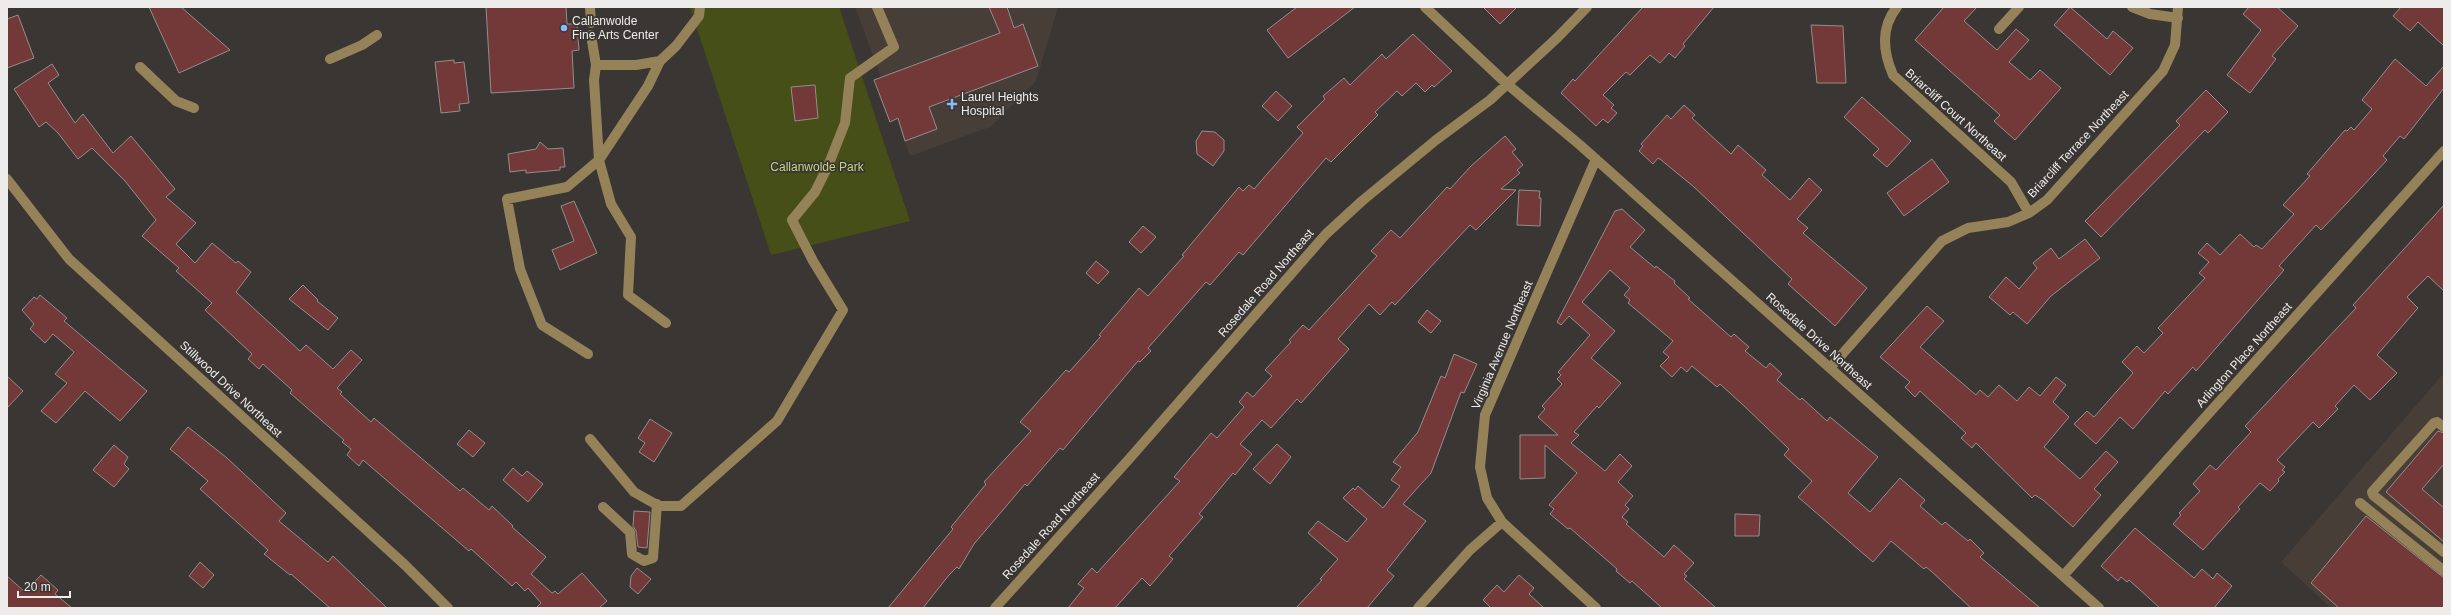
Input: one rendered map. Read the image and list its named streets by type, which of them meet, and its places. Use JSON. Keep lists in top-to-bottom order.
{
  "streets": {
    "street": [
      "Briarcliff Court Northeast",
      "Briarcliff Terrace Northeast",
      "Rosedale Road Northeast",
      "Rosedale Drive Northeast",
      "Virginia Avenue Northeast",
      "Arlington Place Northeast",
      "Stillwood Drive Northeast"
    ]
  },
  "crossings": [
    ["Briarcliff Court Northeast", "Briarcliff Terrace Northeast"],
    ["Briarcliff Terrace Northeast", "Rosedale Drive Northeast"],
    ["Rosedale Road Northeast", "Rosedale Drive Northeast"],
    ["Rosedale Drive Northeast", "Virginia Avenue Northeast"],
    ["Rosedale Drive Northeast", "Arlington Place Northeast"]
  ],
  "parks": ["Callanwolde Park"],
  "places": {
    "other": ["Callanwolde Fine Arts Center"],
    "health": ["Laurel Heights Hospital"]
  },
  "scale_bar": "20 m"
}
